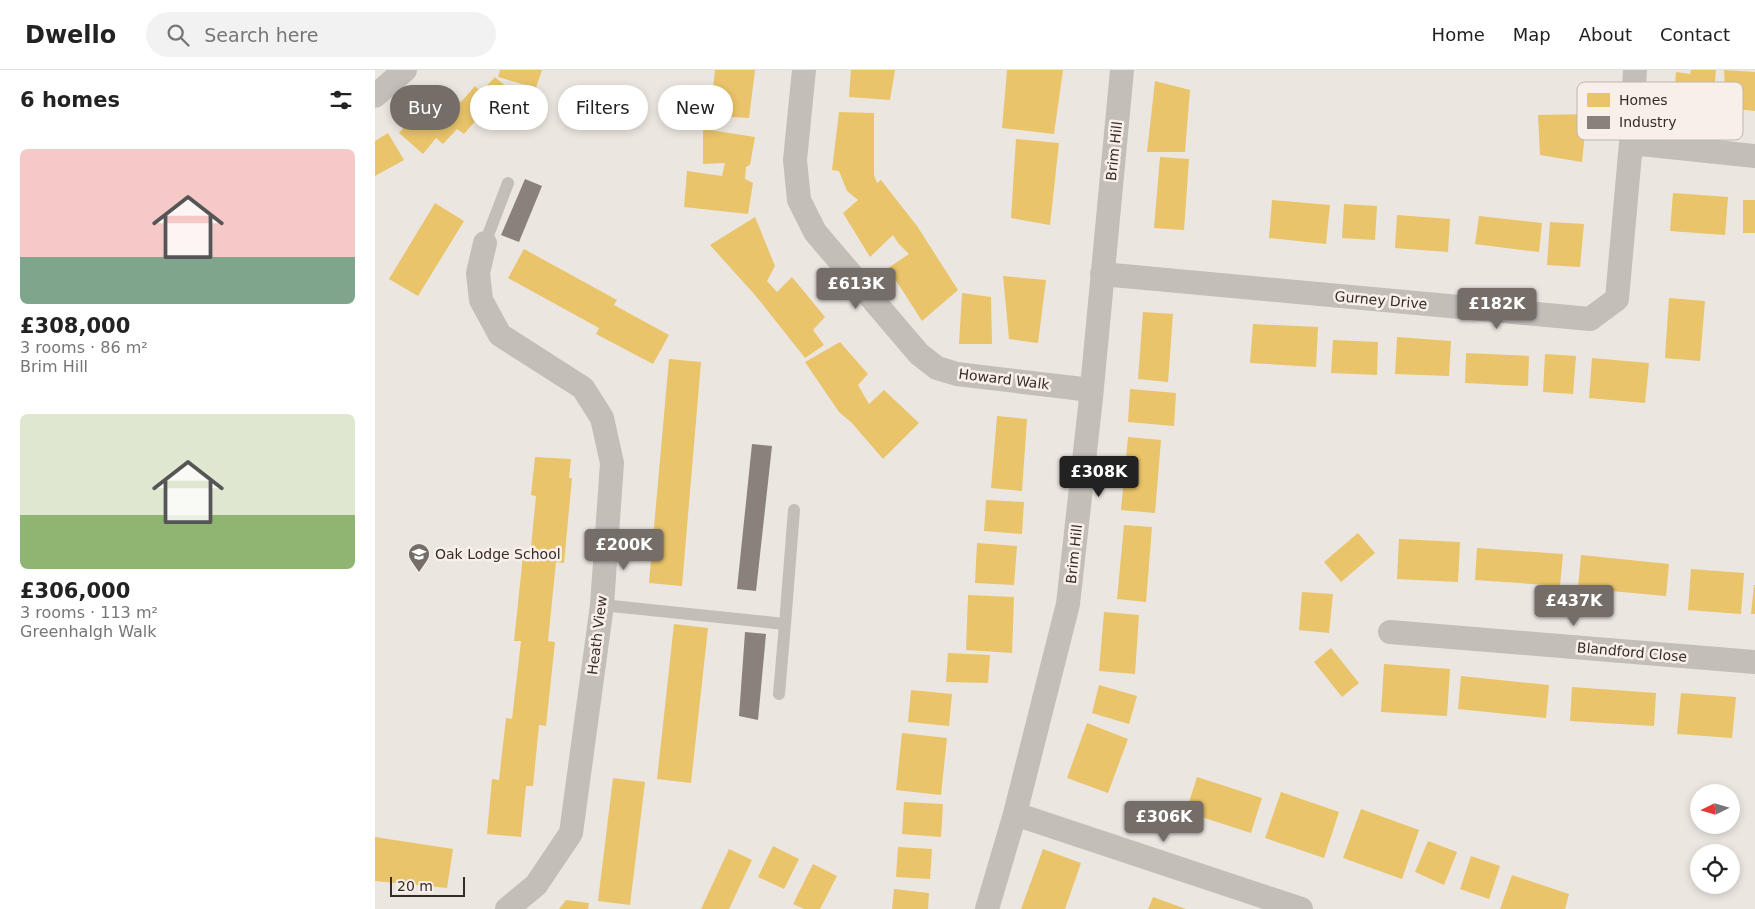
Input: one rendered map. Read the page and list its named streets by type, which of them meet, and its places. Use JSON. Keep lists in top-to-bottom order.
{
  "streets": {
    "street": [
      "Brim Hill",
      "Gurney Drive",
      "Howard Walk",
      "Heath View",
      "Blandford Close"
    ]
  },
  "crossings": [
    ["Brim Hill", "Gurney Drive"],
    ["Brim Hill", "Howard Walk"]
  ],
  "places": {
    "school or university": ["Oak Lodge School"]
  },
  "legend": ["Homes", "Industry"],
  "scale_bar": "20 m",
  "north": "left",
  "page": {
    "header": "Dwello",
    "search": "Search here",
    "nav": [
      "Home",
      "Map",
      "About",
      "Contact"
    ],
    "heading": "6 homes",
    "chip": [
      "Buy",
      "Rent",
      "Filters",
      "New"
    ],
    "list": [
      {
        "name": "£308,000",
        "note": "3 rooms · 86 m² · Brim Hill"
      },
      {
        "name": "£306,000",
        "note": "3 rooms · 113 m² · Greenhalgh Walk"
      }
    ],
    "price": [
      "£613K",
      "£182K",
      "£308K",
      "£200K",
      "£437K",
      "£306K"
    ],
    "scale": "20 m"
  }
}
